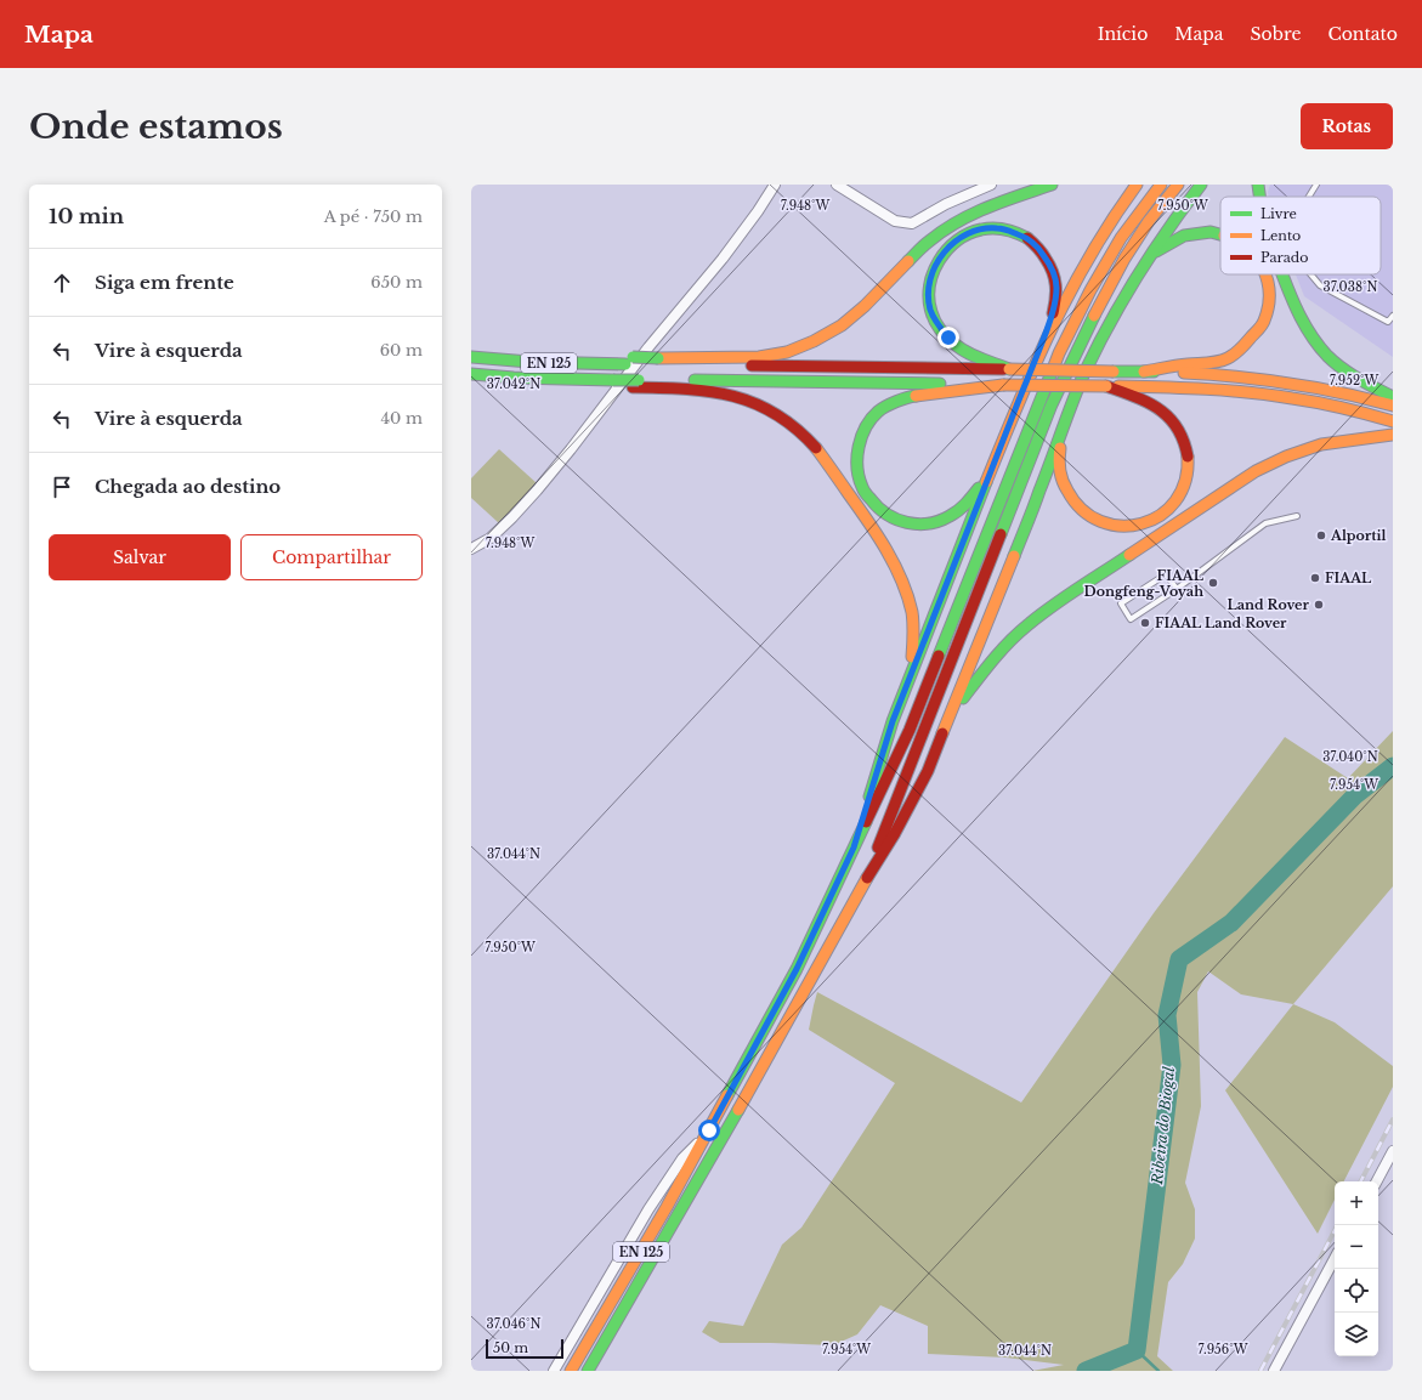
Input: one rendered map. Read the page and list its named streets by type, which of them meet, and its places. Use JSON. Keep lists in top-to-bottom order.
{
  "streets": {
    "main road": ["EN 125"]
  },
  "water": ["Ribeira do Biogal"],
  "places": [
    "Alportil",
    "FIAAL",
    "FIAAL Dongfeng-Voyah",
    "Land Rover",
    "FIAAL Land Rover"
  ],
  "legend": ["Livre", "Lento", "Parado"],
  "scale_bar": "50 m",
  "page": {
    "header": "Mapa",
    "nav": [
      "Início",
      "Mapa",
      "Sobre",
      "Contato"
    ],
    "buttons": [
      "Rotas",
      ["Salvar", "Compartilhar"]
    ],
    "title": "Onde estamos",
    "heading": ["10 min", "A pé · 750 m"],
    "list": [
      ["Siga em frente", "650 m"],
      ["Vire à esquerda", "60 m"],
      ["Vire à esquerda", "40 m"],
      "Chegada ao destino"
    ],
    "map_buttons": ["+", "−"],
    "scale": "50 m"
  },
  "coordinates": [
    "7.950°W",
    "7.948°W",
    "37.038°N",
    "7.952°W",
    "37.042°N",
    "37.040°N",
    "7.954°W",
    "37.044°N",
    "37.046°N",
    "7.956°W"
  ]
}
